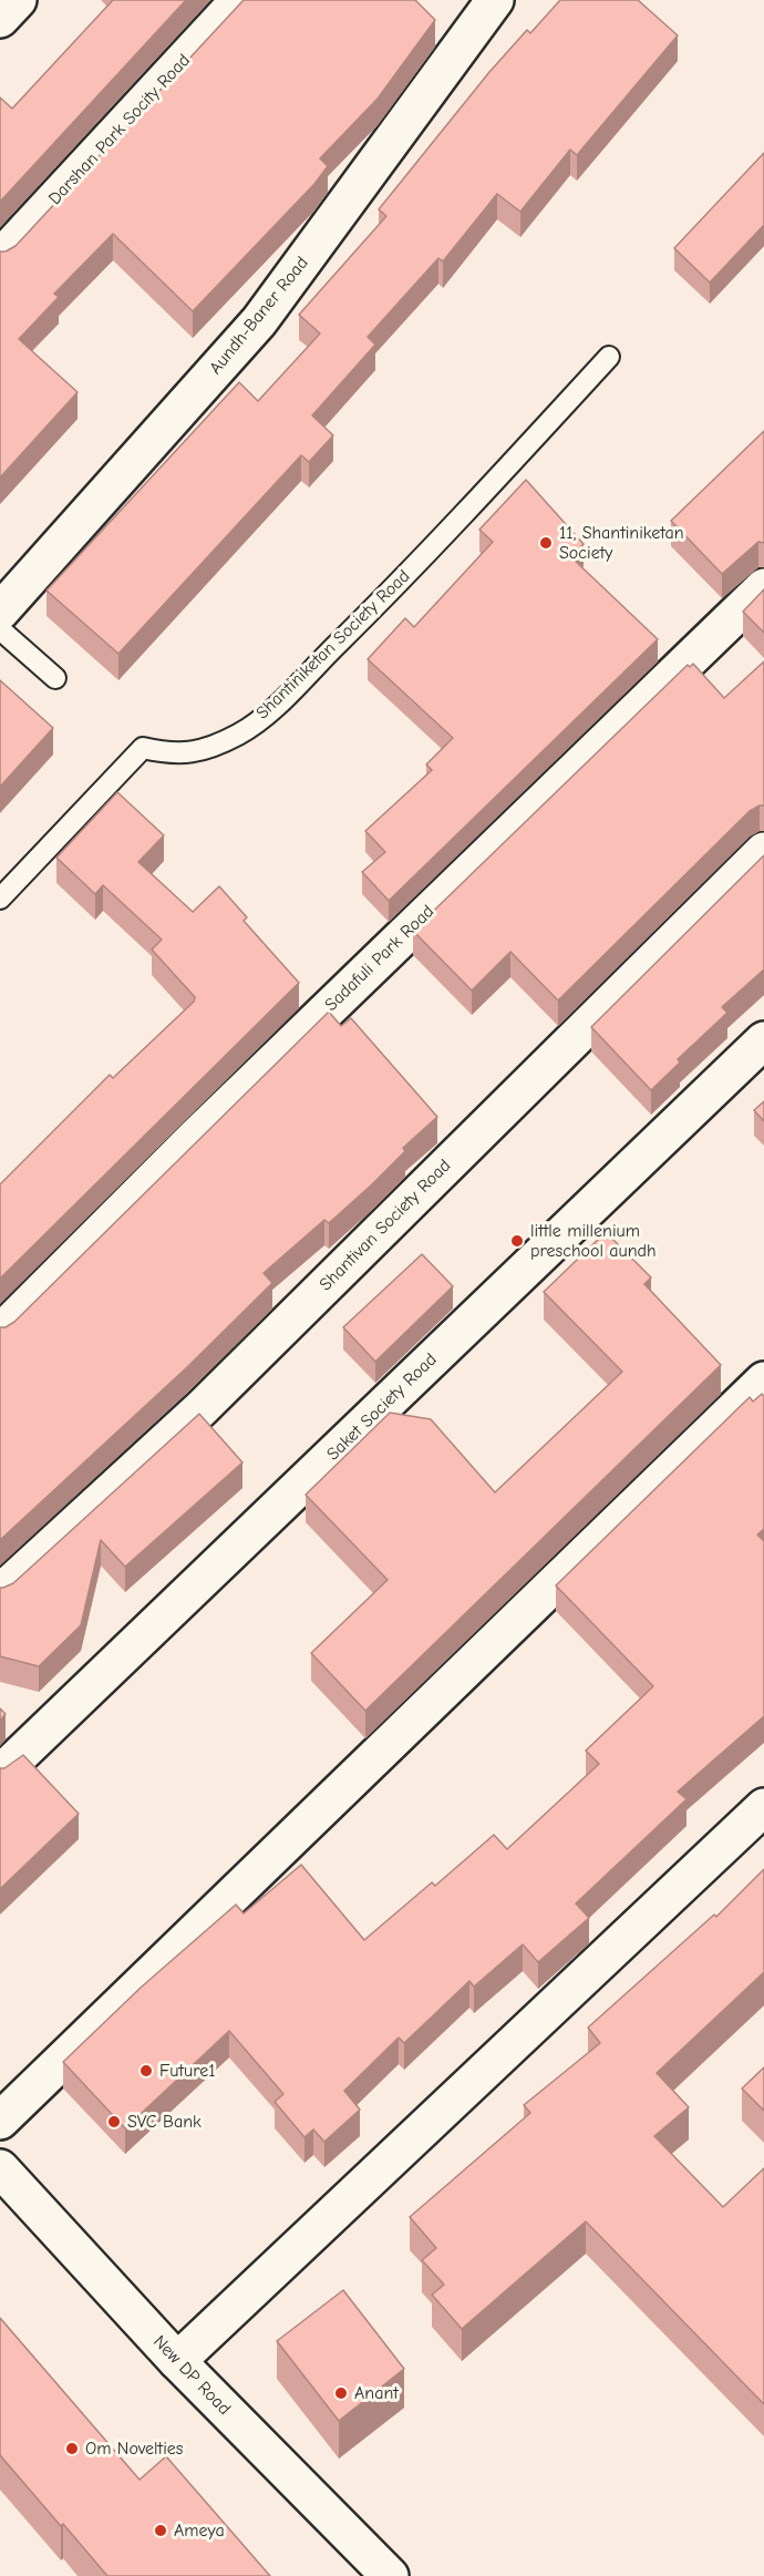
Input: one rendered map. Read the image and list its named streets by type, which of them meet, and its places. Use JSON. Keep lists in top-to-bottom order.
{
  "streets": {
    "street": [
      "Darshan Park Socity Road",
      "Aundh-Baner Road",
      "Sadafuli Park Road",
      "Shantivan Society Road",
      "Saket Society Road",
      "New DP Road"
    ],
    "lane": ["Shantiniketan Society Road"]
  },
  "places": [
    "11, Shantiniketan Society",
    "little millenium preschool aundh",
    "Future1",
    "SVC Bank",
    "Anant",
    "Om Novelties",
    "Ameya"
  ]
}
